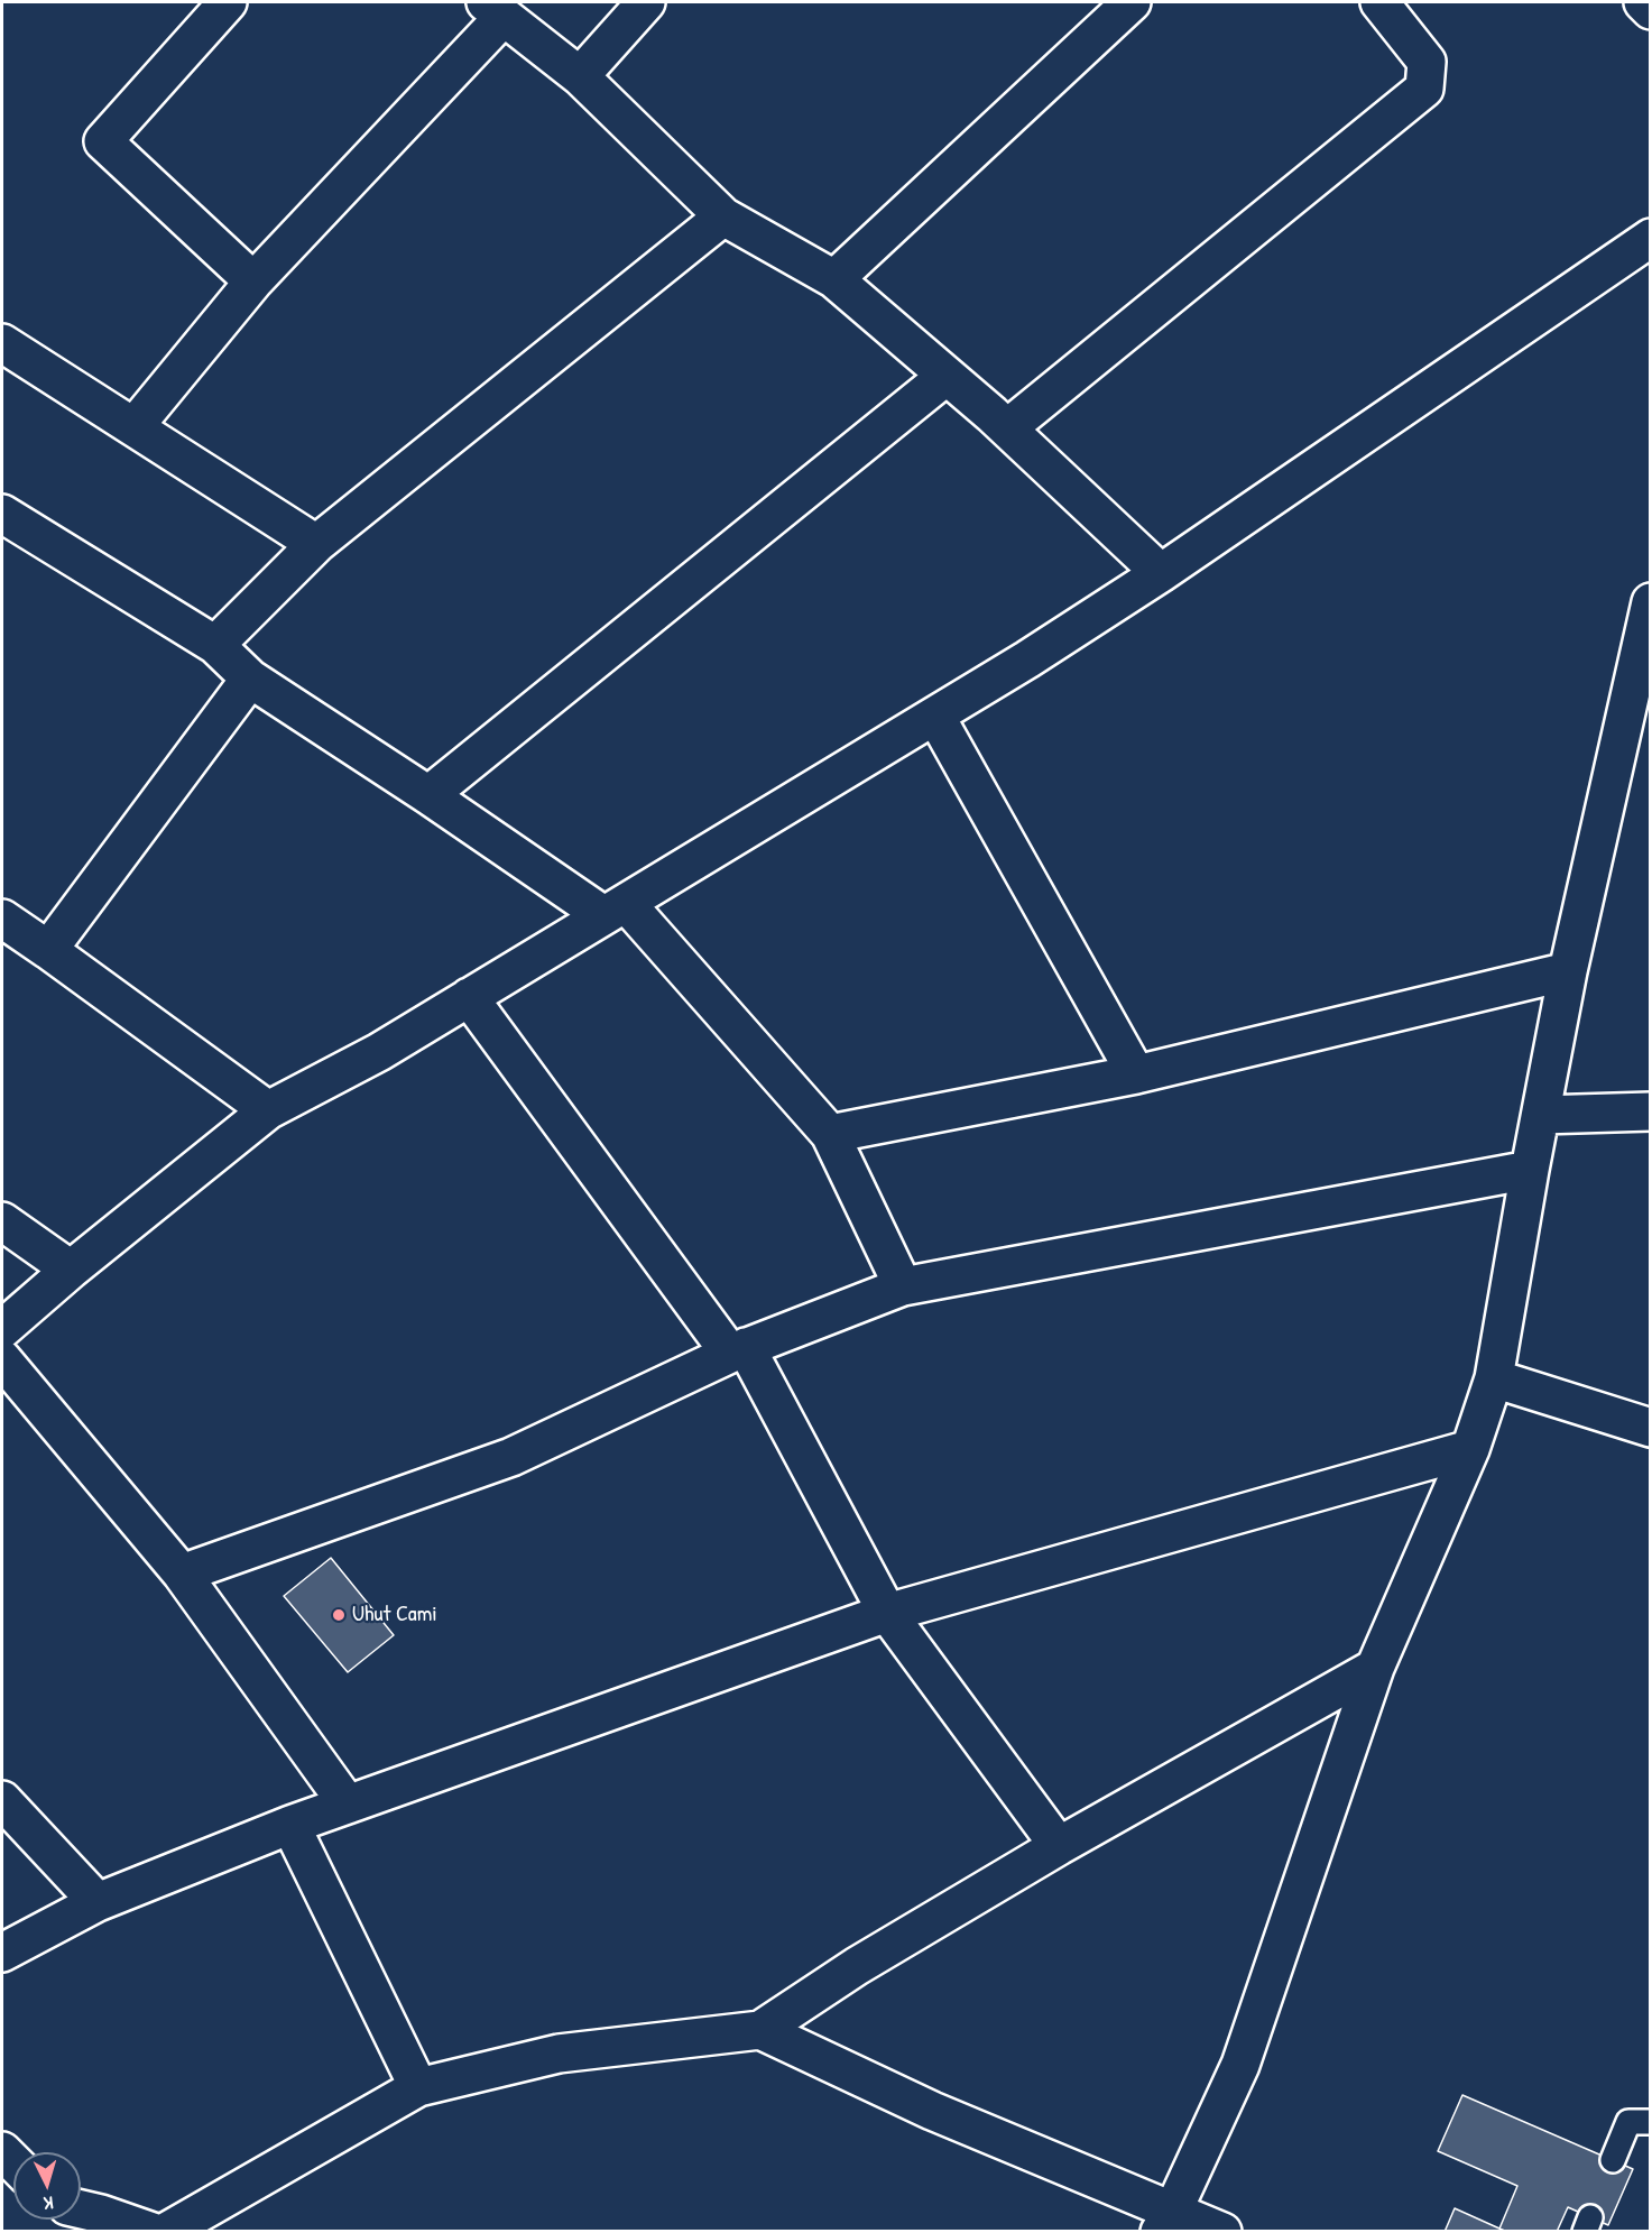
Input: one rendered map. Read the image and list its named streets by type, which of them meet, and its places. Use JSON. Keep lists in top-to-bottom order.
{
  "places": ["Uhut Cami"],
  "north": "bottom"
}
